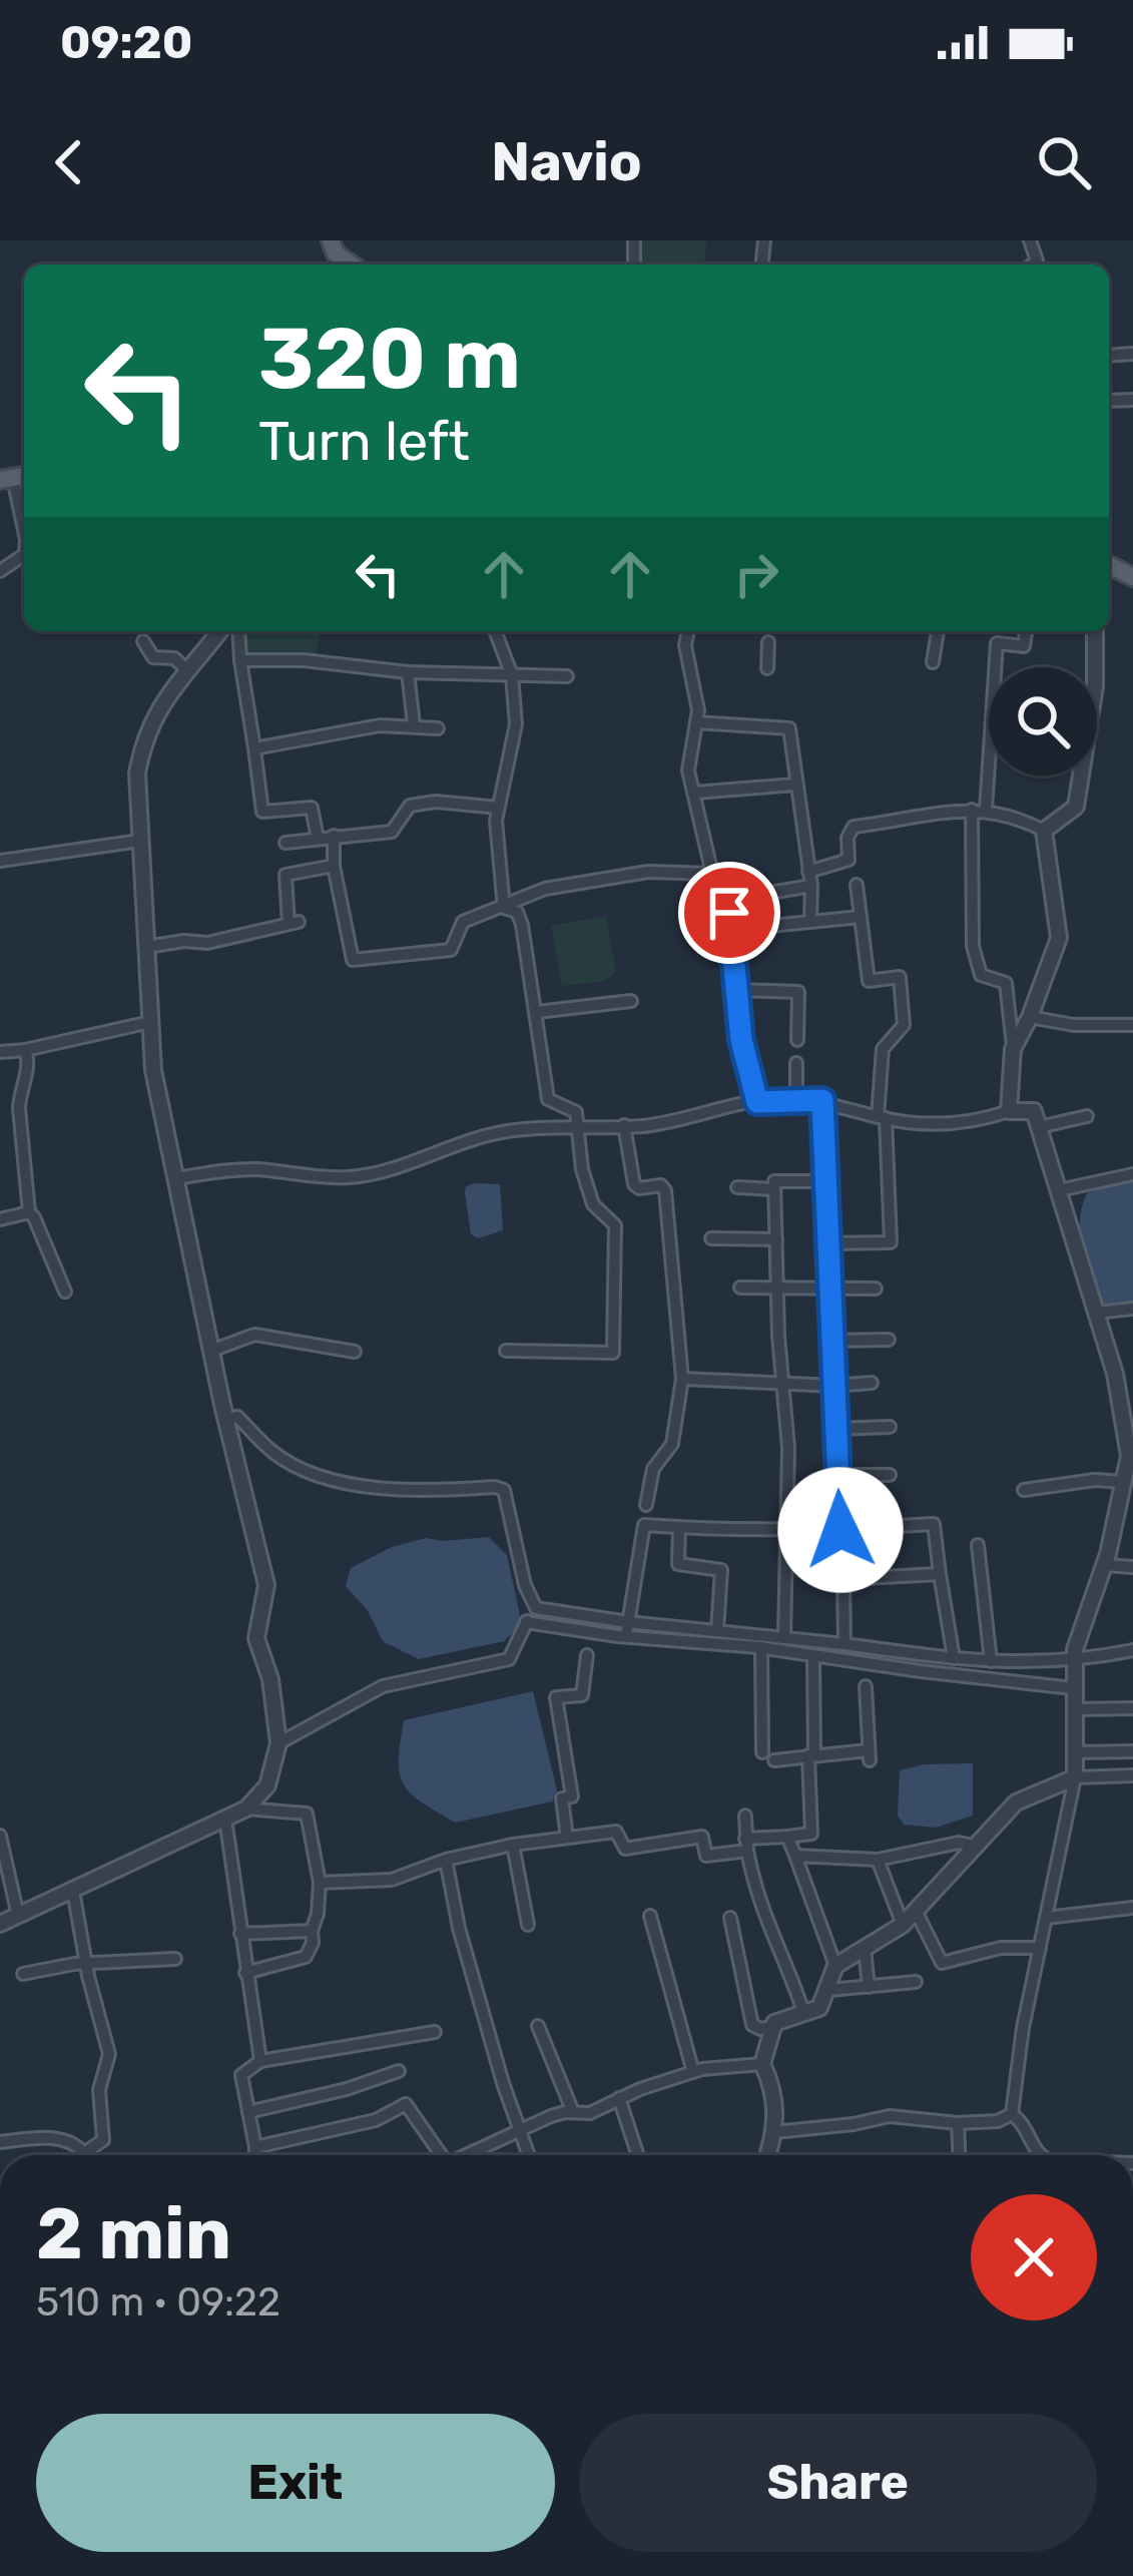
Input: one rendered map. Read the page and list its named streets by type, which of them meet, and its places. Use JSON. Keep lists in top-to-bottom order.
{
  "page": {
    "status": "09:20",
    "header": "Navio",
    "turn": ["320 m", "Turn left"],
    "heading": ["2 min", "510 m · 09:22"],
    "buttons": ["Exit", "Share"]
  }
}
